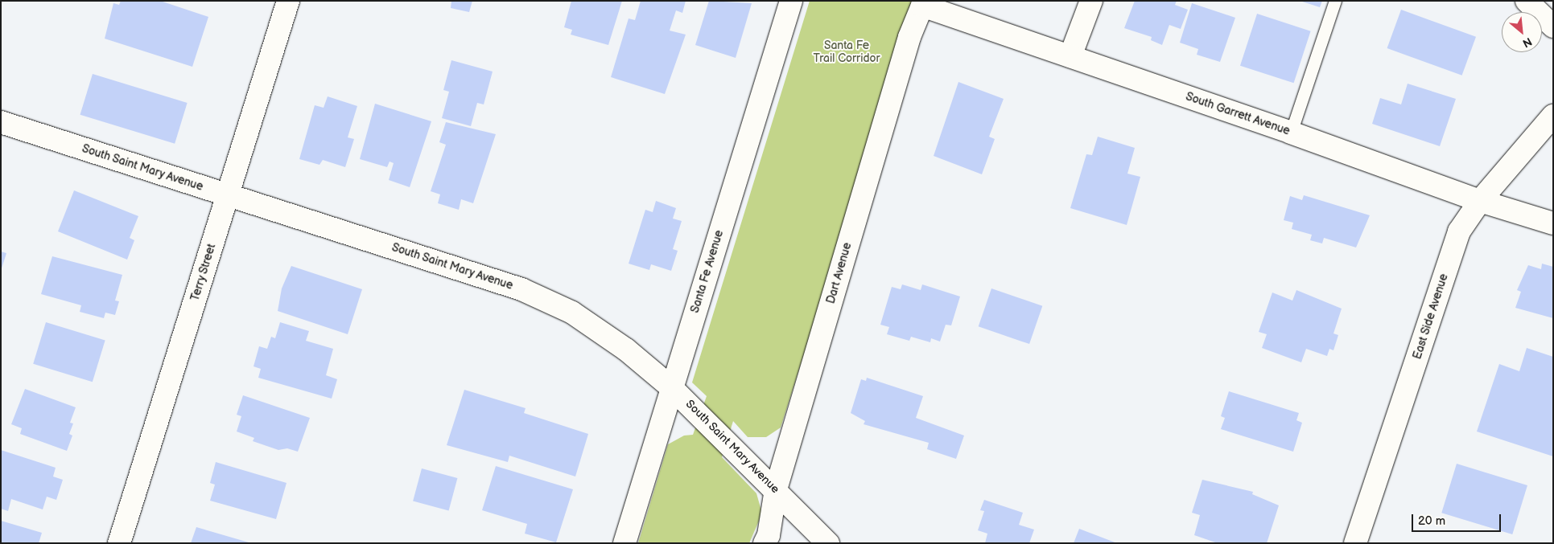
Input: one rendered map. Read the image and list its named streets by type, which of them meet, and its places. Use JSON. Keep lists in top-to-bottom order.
{
  "streets": {
    "street": [
      "South Garrett Avenue",
      "South Saint Mary Avenue",
      "Santa Fe Avenue",
      "Terry Street",
      "Dart Avenue",
      "East Side Avenue"
    ]
  },
  "crossings": [
    ["South Garrett Avenue", "Dart Avenue"],
    ["South Garrett Avenue", "East Side Avenue"],
    ["South Saint Mary Avenue", "Santa Fe Avenue"],
    ["South Saint Mary Avenue", "Terry Street"],
    ["South Saint Mary Avenue", "Dart Avenue"]
  ],
  "parks": ["Santa Fe Trail Corridor"],
  "scale_bar": "20 m",
  "north": "bottom right"
}
